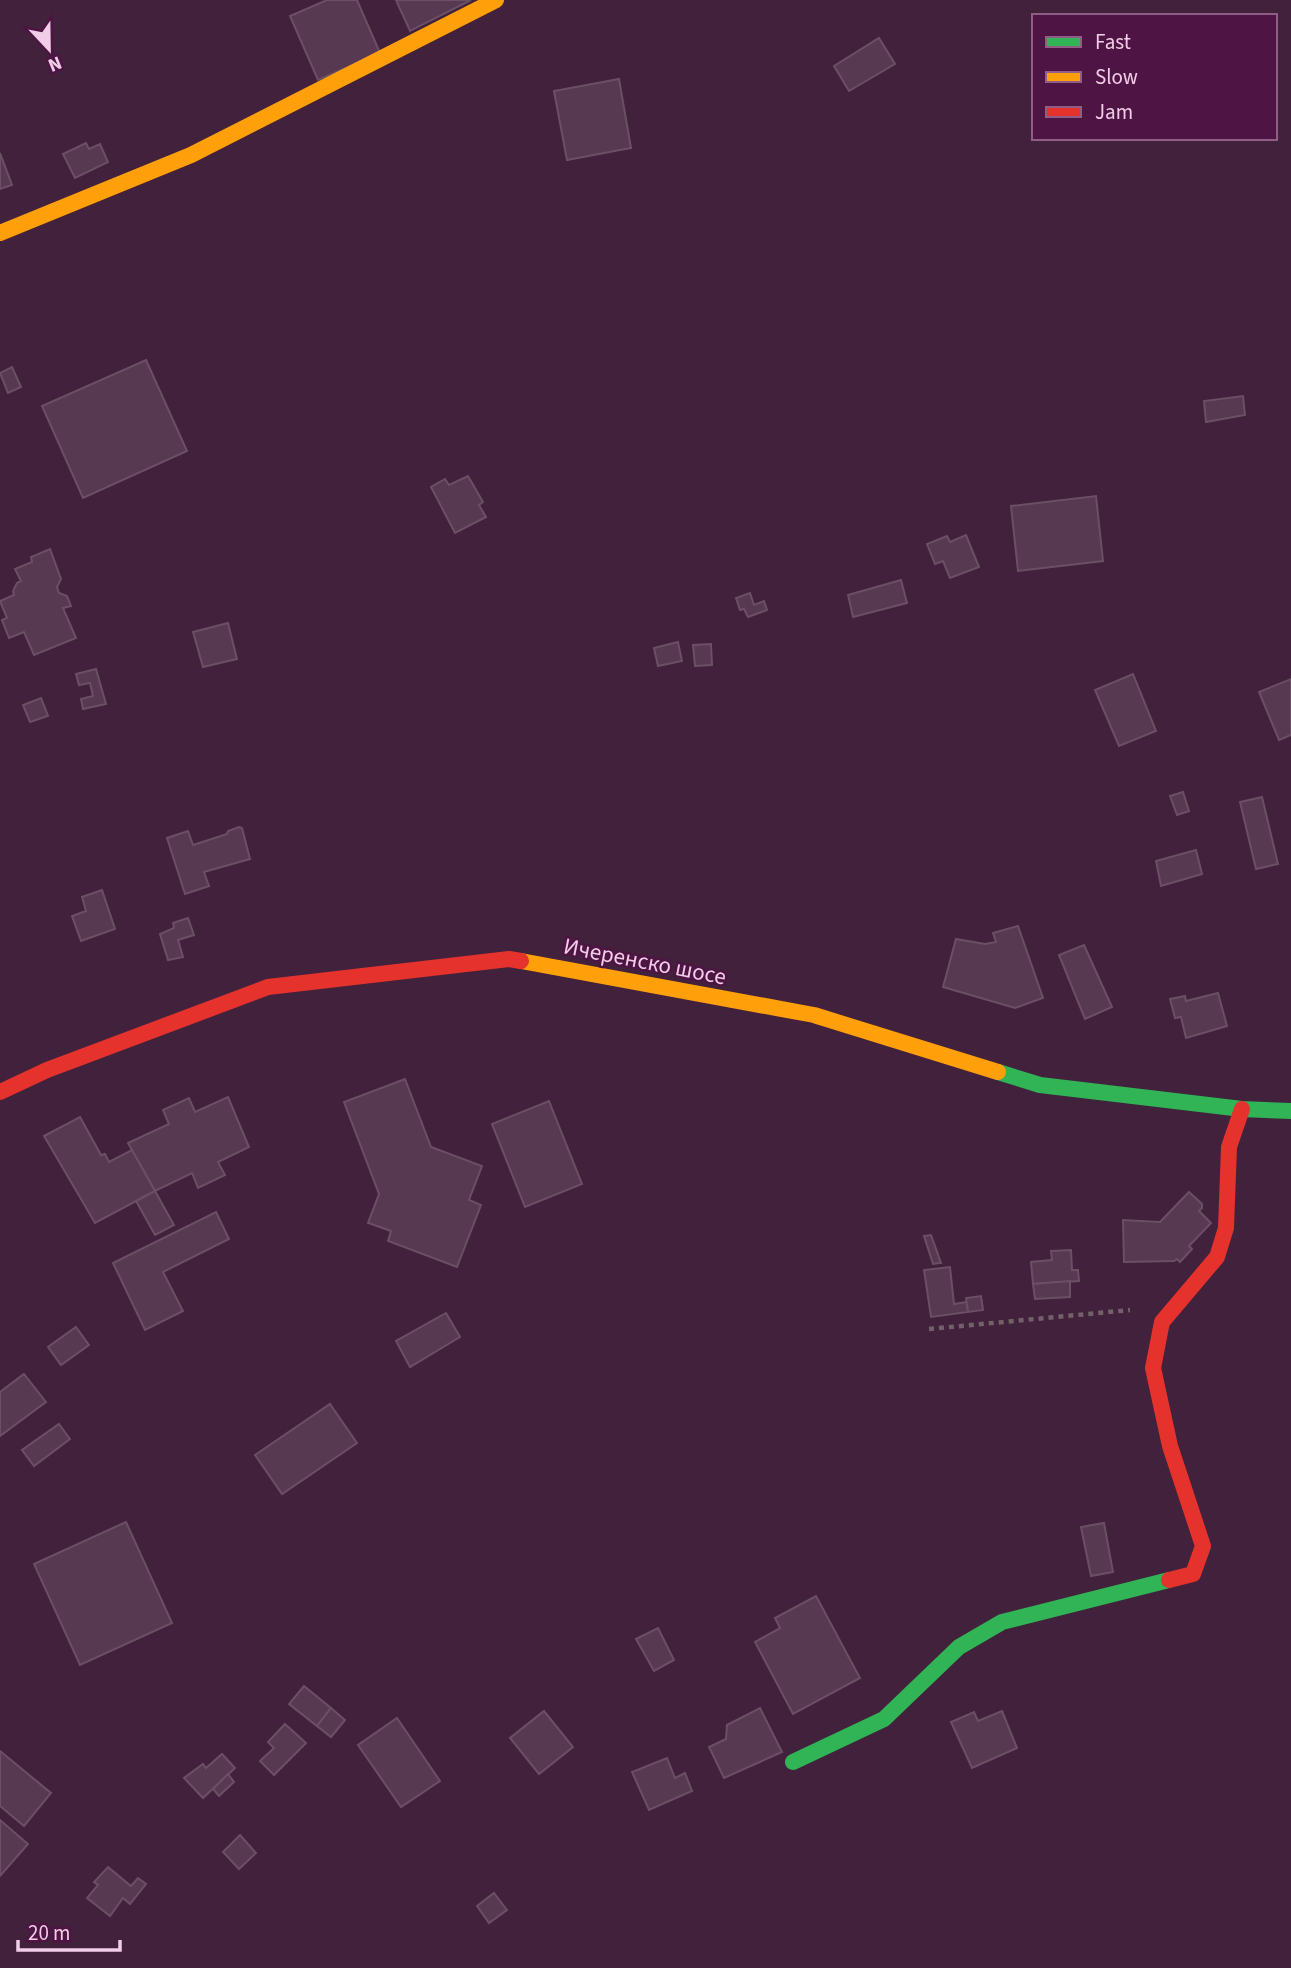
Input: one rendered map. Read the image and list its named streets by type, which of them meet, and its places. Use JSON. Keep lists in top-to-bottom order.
{
  "streets": {
    "street": ["Ичеренско шосе"]
  },
  "legend": ["Fast", "Slow", "Jam"],
  "scale_bar": "20 m",
  "north": "bottom"
}
